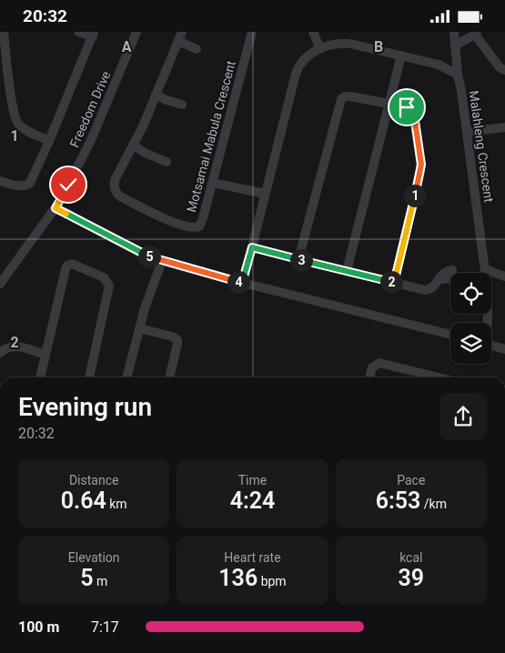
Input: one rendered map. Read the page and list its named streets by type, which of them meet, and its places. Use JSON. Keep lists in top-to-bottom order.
{
  "streets": {
    "street": ["Freedom Drive", "Motsamai Mabula Crescent", "Malahleng Crescent"]
  },
  "page": {
    "status": "20:32",
    "pins": [
      "1",
      "5",
      "3",
      "2",
      "4"
    ],
    "heading": ["Evening run", "20:32"],
    "stats": [
      ["Distance", "0.64 km"],
      ["Time", "4:24"],
      ["Pace", "6:53 /km"],
      ["Elevation", "5 m"],
      ["Heart rate", "136 bpm"],
      ["kcal", "39"]
    ],
    "list": [
      {
        "name": "100 m",
        "note": "7:17"
      }
    ]
  },
  "grid": {
    "columns": ["A", "B"],
    "rows": ["1", "2"]
  }
}
